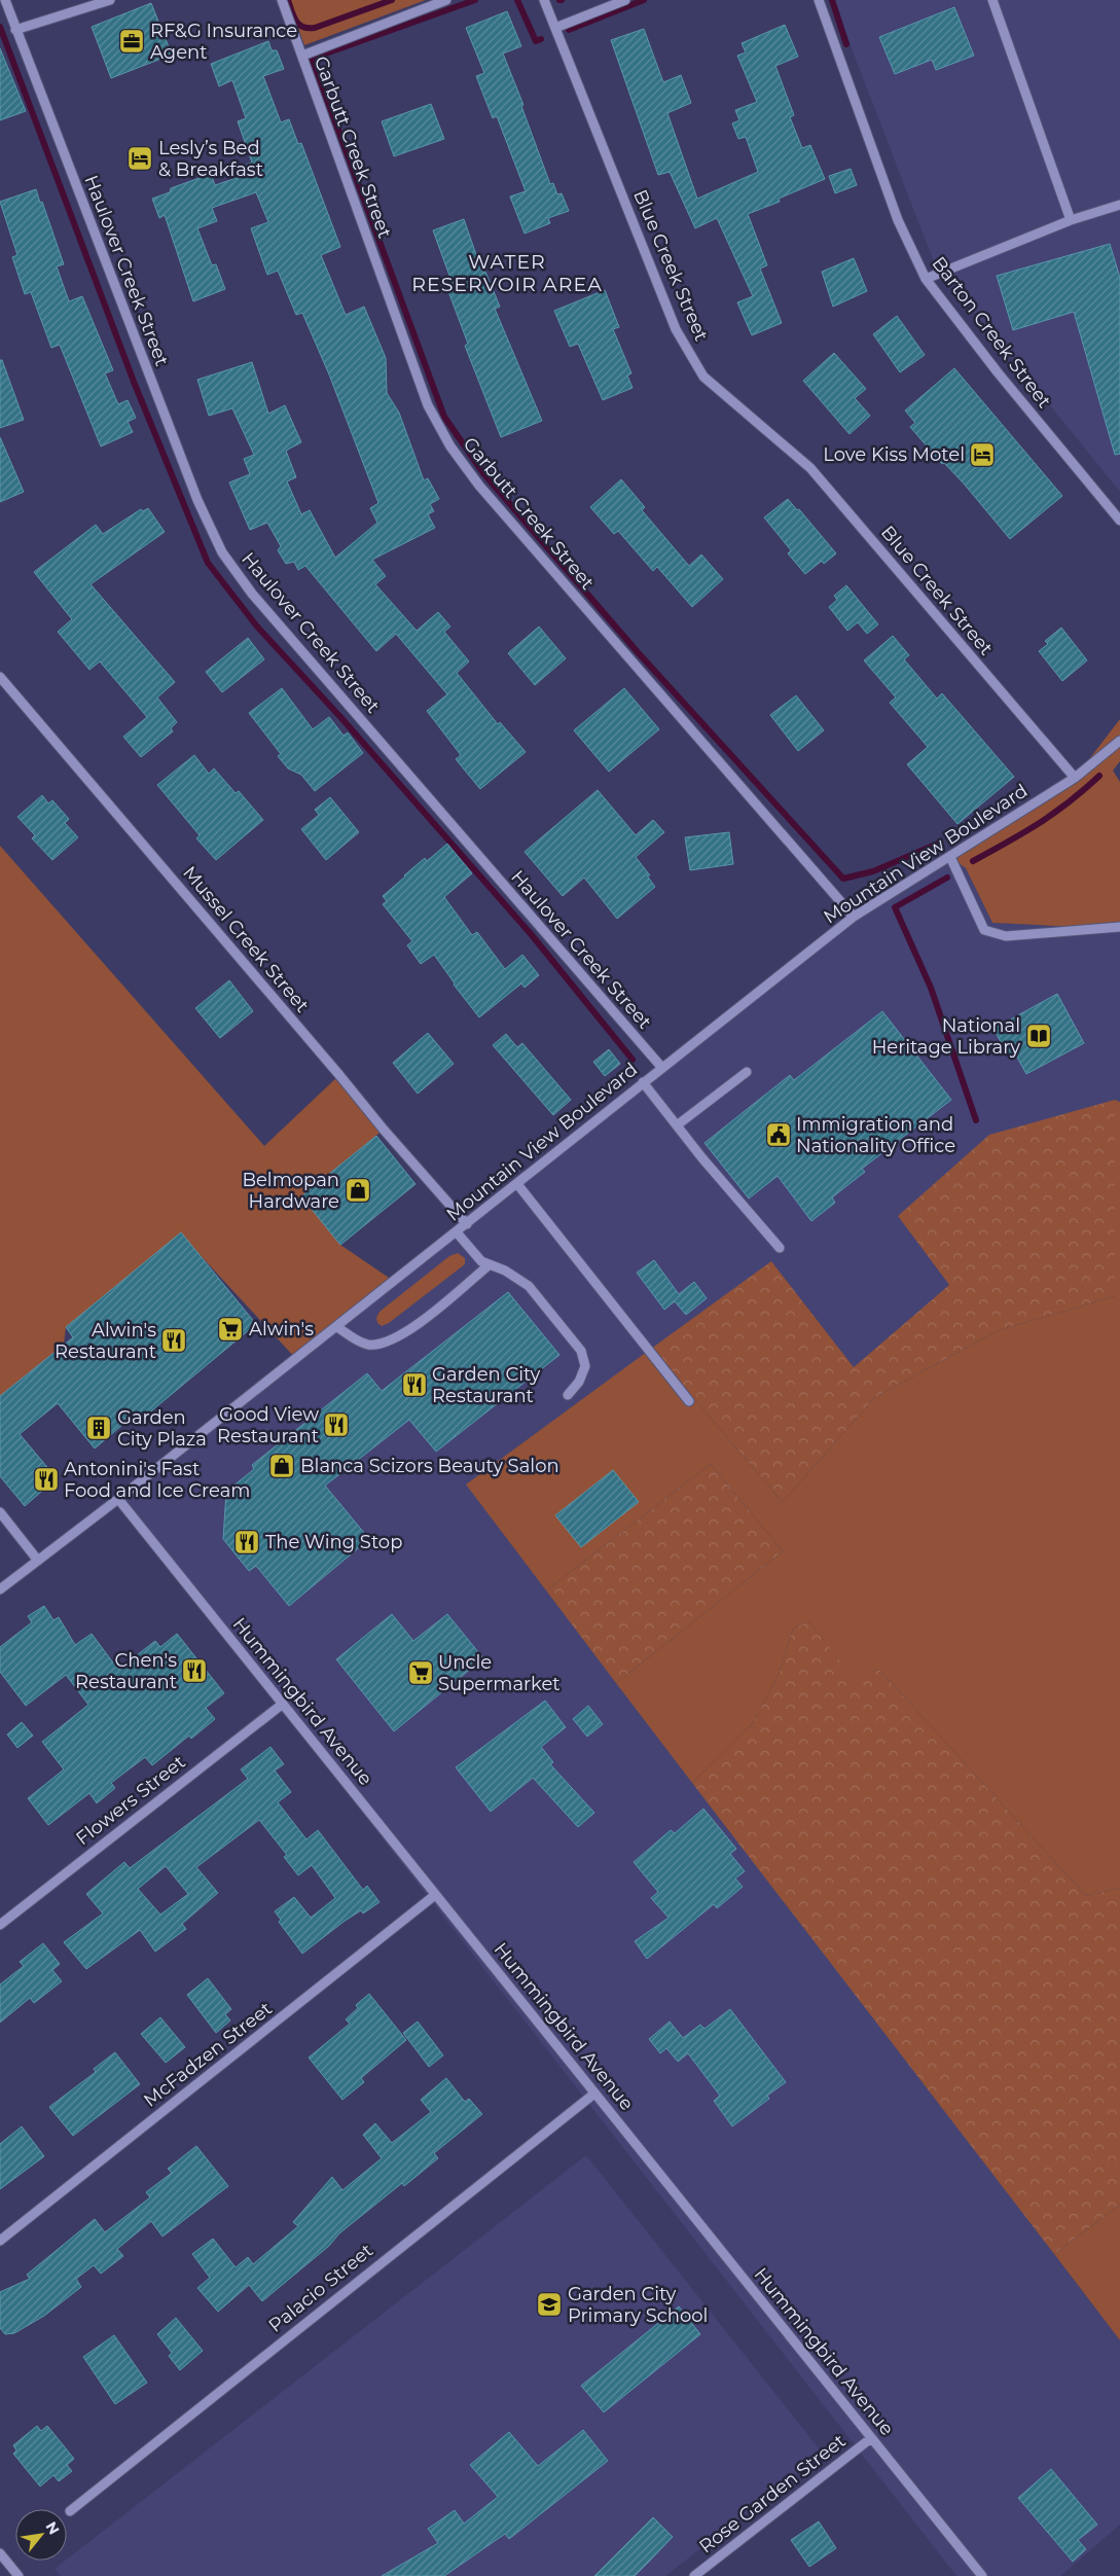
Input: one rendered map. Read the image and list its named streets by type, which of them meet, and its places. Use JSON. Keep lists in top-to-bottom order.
{
  "streets": {
    "street": [
      "Garbutt Creek Street",
      "Blue Creek Street",
      "Haulover Creek Street",
      "Barton Creek Street",
      "Mountain View Boulevard",
      "Mussel Creek Street",
      "Hummingbird Avenue",
      "Flowers Street",
      "McFadzen Street",
      "Palacio Street",
      "Rose Garden Street"
    ]
  },
  "crossings": [
    ["Garbutt Creek Street", "Mountain View Boulevard"],
    ["Blue Creek Street", "Mountain View Boulevard"],
    ["Haulover Creek Street", "Mountain View Boulevard"],
    ["Mountain View Boulevard", "Mussel Creek Street"],
    ["Mountain View Boulevard", "Hummingbird Avenue"],
    ["Hummingbird Avenue", "Flowers Street"],
    ["Hummingbird Avenue", "McFadzen Street"],
    ["Hummingbird Avenue", "Palacio Street"],
    ["Hummingbird Avenue", "Rose Garden Street"]
  ],
  "districts": ["WATER RESERVOIR AREA"],
  "places": {
    "office": ["RF&G Insurance Agent"],
    "hotel": ["Lesly’s Bed & Breakfast", "Love Kiss Motel"],
    "library": ["National Heritage Library"],
    "public building": ["Immigration and Nationality Office"],
    "shop": ["Belmopan Hardware", "Blanca Scizors Beauty Salon"],
    "supermarket": ["Alwin's", "Uncle Supermarket"],
    "restaurant": [
      "Alwin's Restaurant",
      "Garden City Restaurant",
      "Good View Restaurant",
      "Antonini's Fast Food and Ice Cream",
      "The Wing Stop",
      "Chen's Restaurant"
    ],
    "building": ["Garden City Plaza"],
    "school or university": ["Garden City Primary School"]
  },
  "north": "top right"
}
